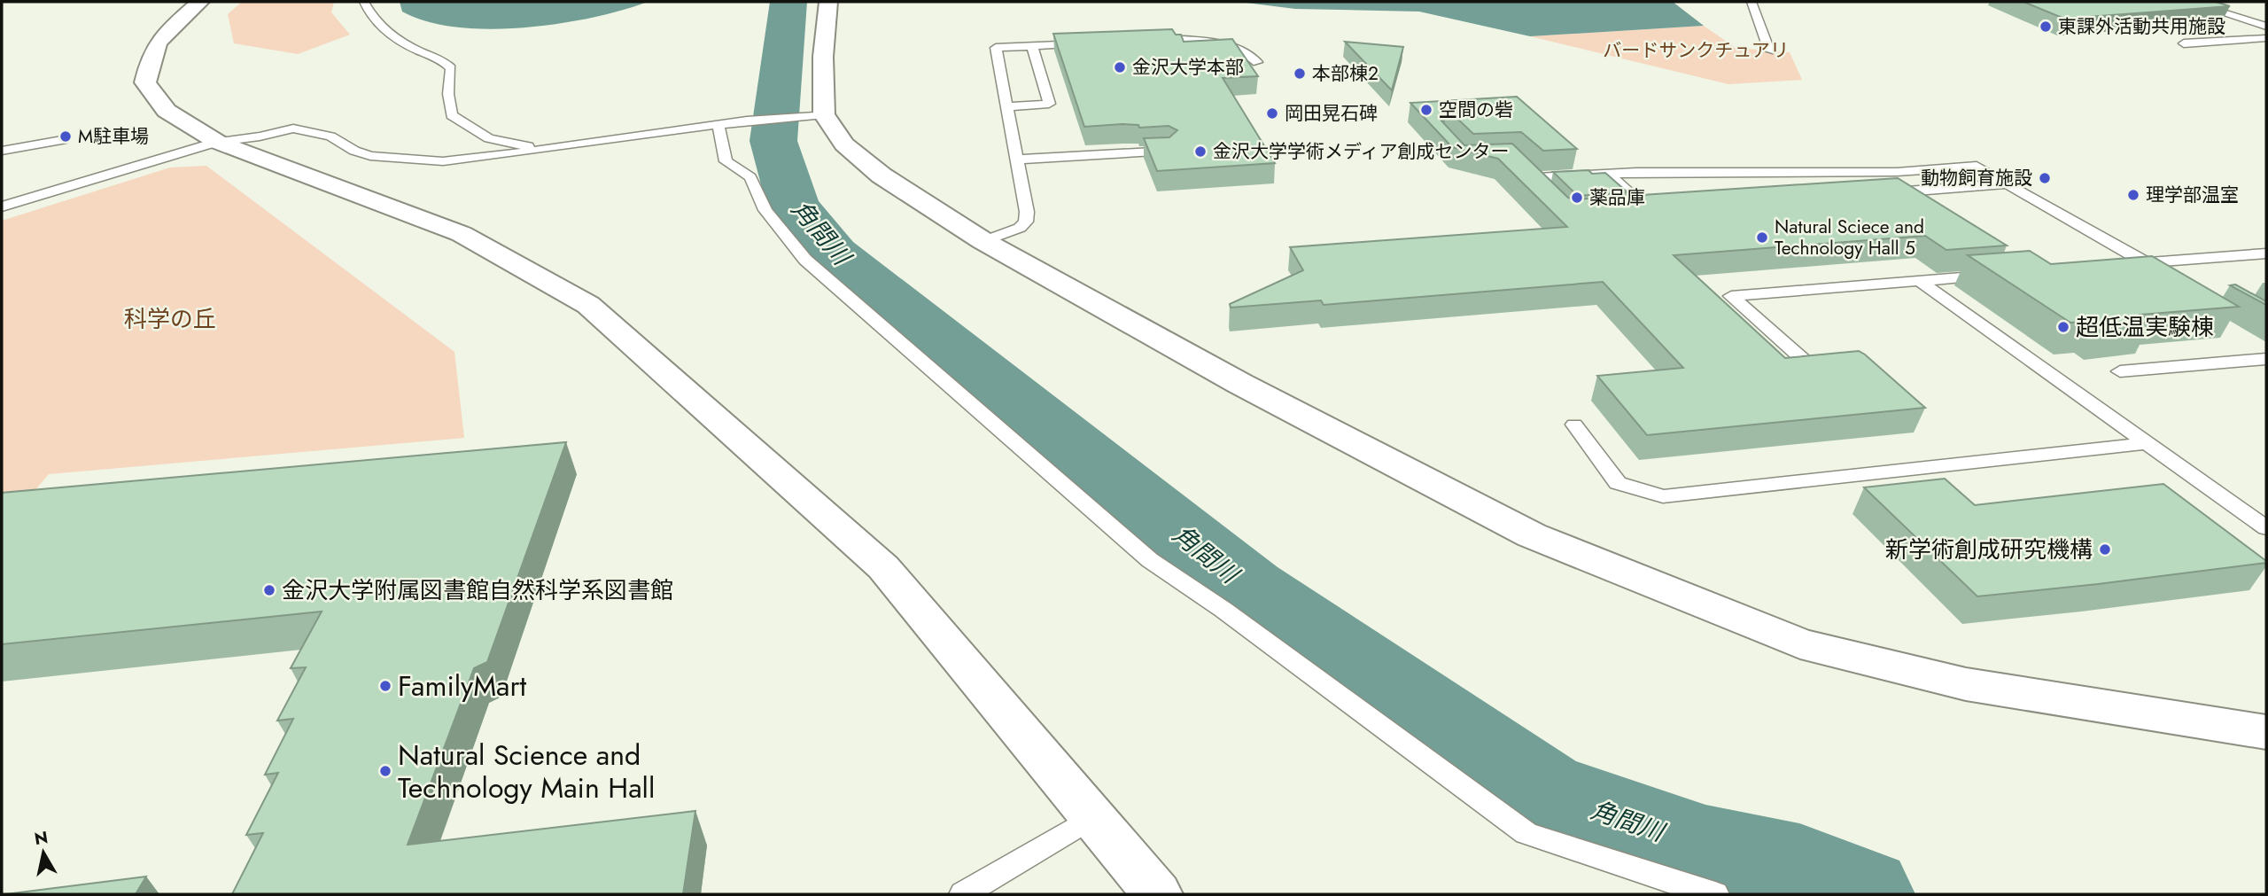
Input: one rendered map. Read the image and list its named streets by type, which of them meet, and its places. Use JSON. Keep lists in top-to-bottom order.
{
  "water": ["角間川"],
  "parks": ["バードサンクチュアリ", "科学の丘"],
  "places": [
    "東課外活動共用施設",
    "金沢大学本部",
    "本部棟2",
    "空間の砦",
    "岡田晃石碑",
    "M駐車場",
    "金沢大学学術メディア創成センター",
    "動物飼育施設",
    "理学部温室",
    "薬品庫",
    "Natural Sciece and Technology Hall 5",
    "超低温実験棟",
    "新学術創成研究機構",
    "金沢大学附属図書館自然科学系図書館",
    "FamilyMart",
    "Natural Science and Technology Main Hall"
  ],
  "north": "top"
}
